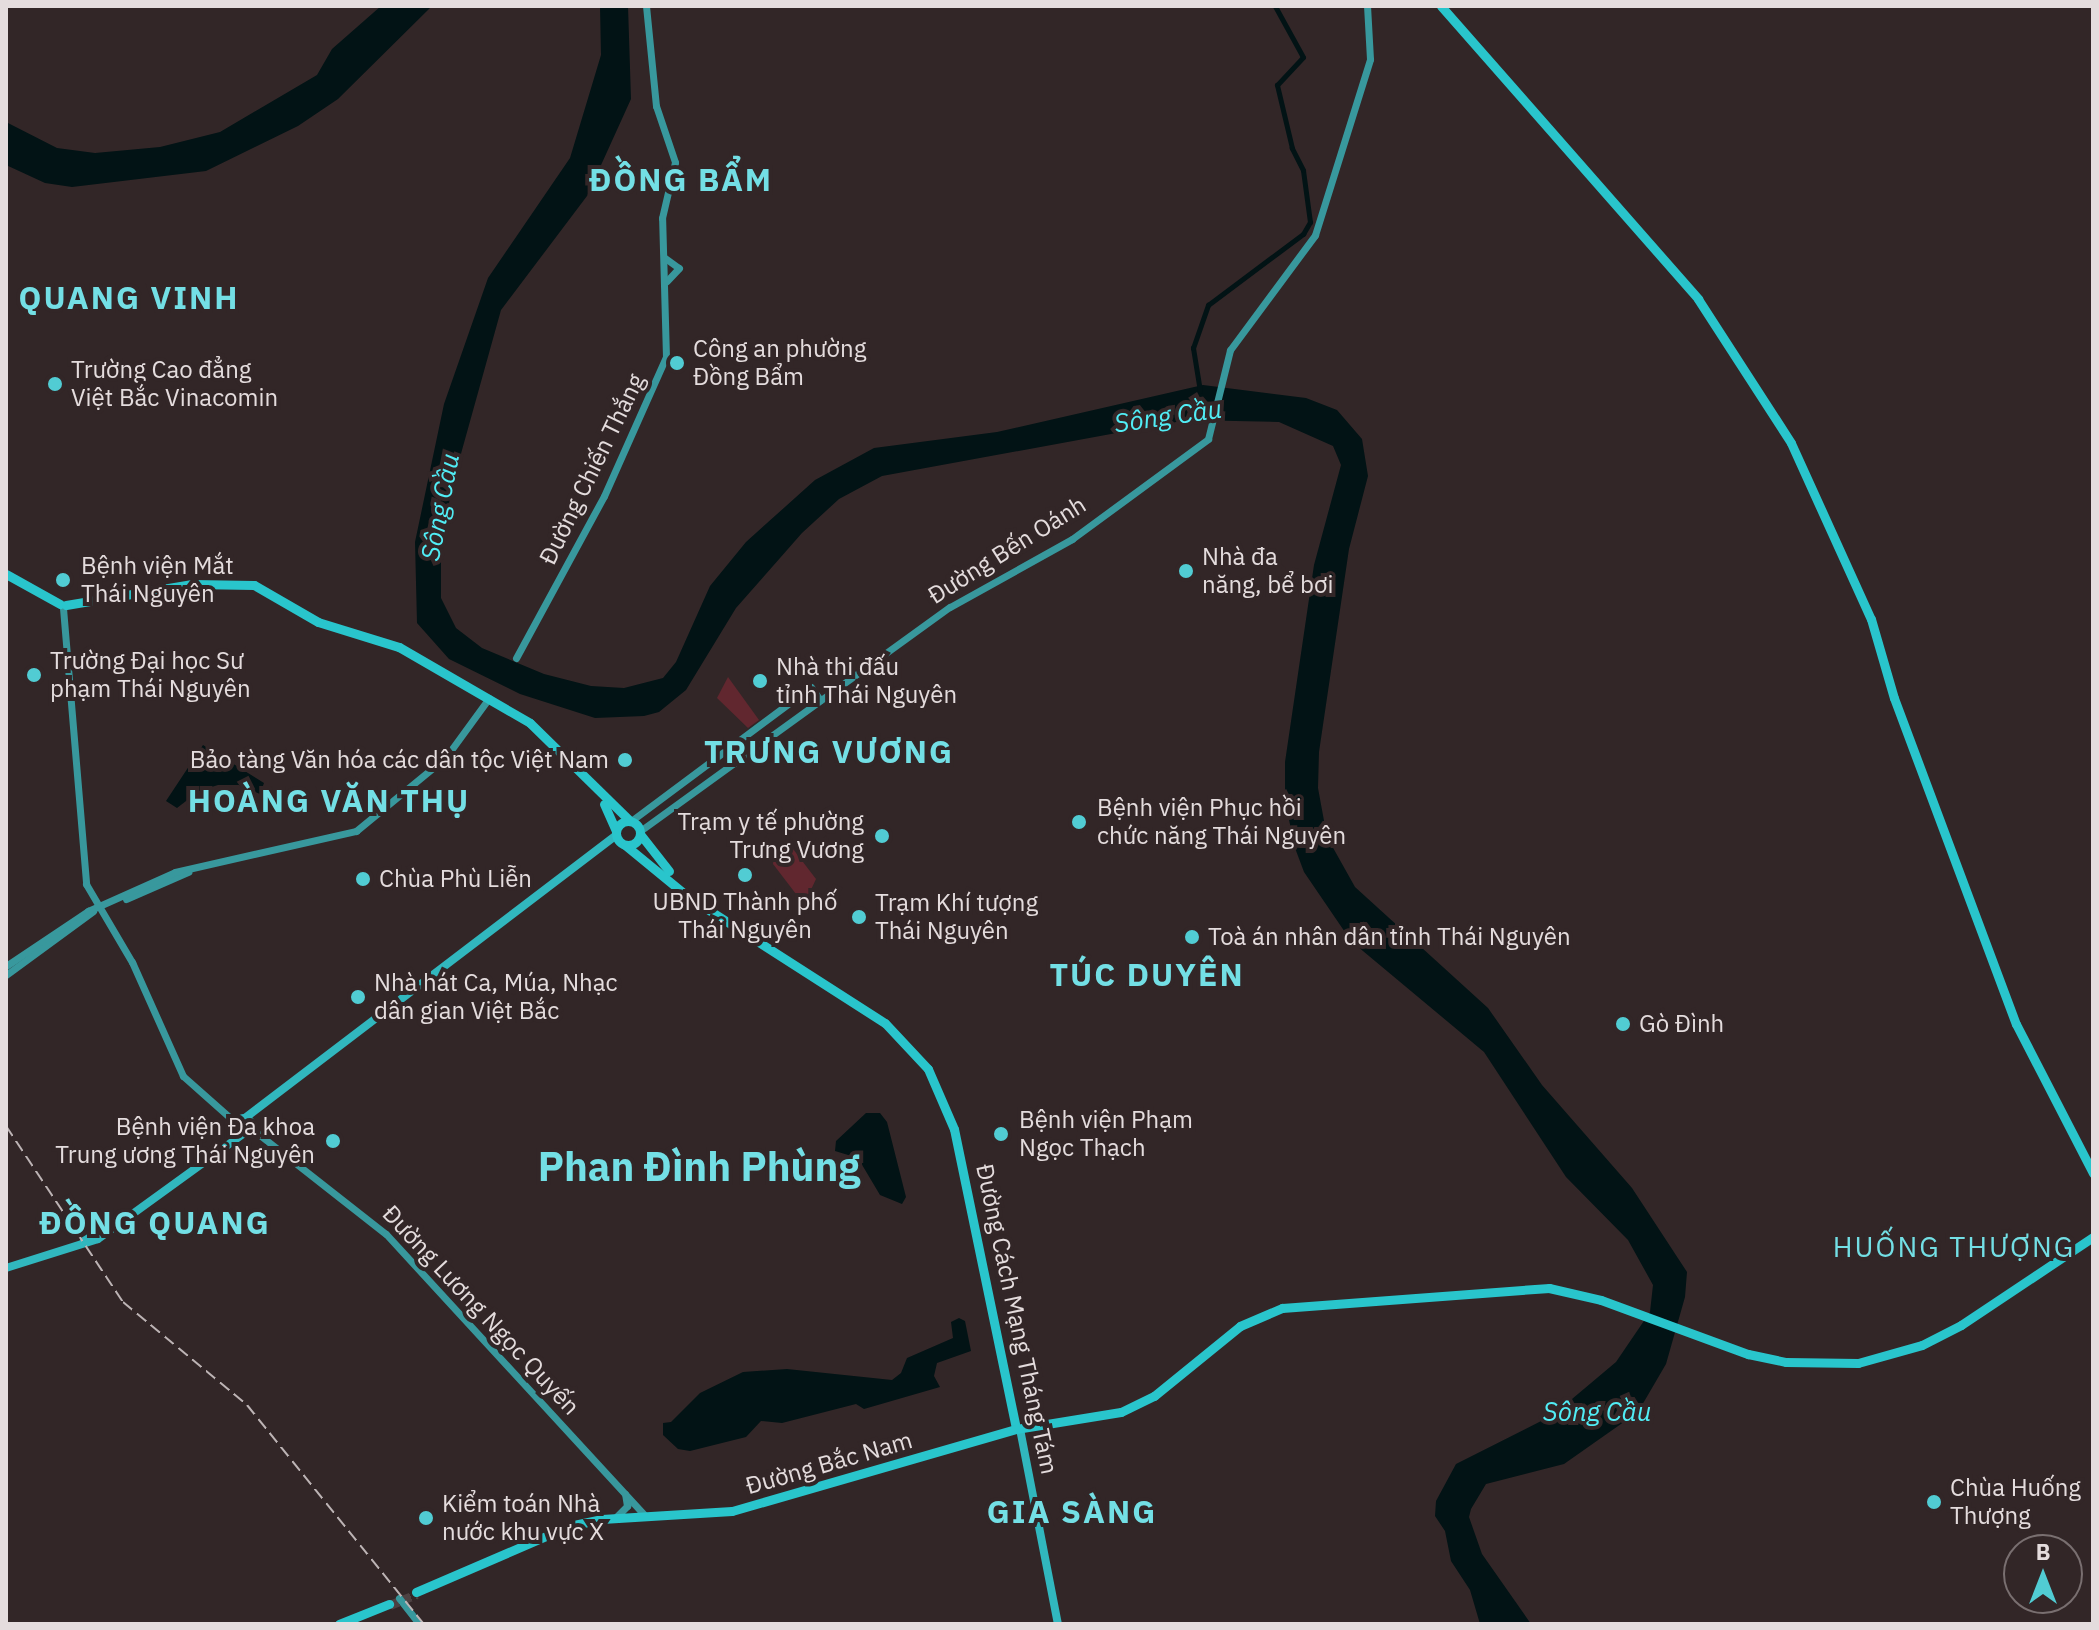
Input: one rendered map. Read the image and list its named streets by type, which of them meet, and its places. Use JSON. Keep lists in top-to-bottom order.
{
  "streets": {
    "highway": ["Đường Cách Mạng Tháng Tám", "Đường Bắc Nam"],
    "main road": ["Đường Chiến Thắng", "Đường Bến Oánh", "Đường Lương Ngọc Quyến"]
  },
  "crossings": [
    ["Đường Bến Oánh", "Đường Cách Mạng Tháng Tám"],
    ["Đường Lương Ngọc Quyến", "Đường Bắc Nam"],
    ["Đường Cách Mạng Tháng Tám", "Đường Bắc Nam"]
  ],
  "districts": [
    "ĐỒNG BẨM",
    "QUANG VINH",
    "TRƯNG VƯƠNG",
    "HOÀNG VĂN THỤ",
    "TÚC DUYÊN",
    "Phan Đình Phùng",
    "ĐỒNG QUANG",
    "HUỐNG THƯỢNG",
    "GIA SÀNG"
  ],
  "water": ["Sông Cầu"],
  "places": [
    "Công an phường Đồng Bẩm",
    "Trường Cao đẳng Việt Bắc Vinacomin",
    "Nhà đa năng, bể bơi",
    "Bệnh viện Mắt Thái Nguyên",
    "Trường Đại học Sư phạm Thái Nguyên",
    "Nhà thi đấu tỉnh Thái Nguyên",
    "Bảo tàng Văn hóa các dân tộc Việt Nam",
    "Bệnh viện Phục hồi chức năng Thái Nguyên",
    "Trạm y tế phường Trưng Vương",
    "UBND Thành phố Thái Nguyên",
    "Chùa Phù Liễn",
    "Trạm Khí tượng Thái Nguyên",
    "Toà án nhân dân tỉnh Thái Nguyên",
    "Nhà hát Ca, Múa, Nhạc dân gian Việt Bắc",
    "Gò Đình",
    "Bệnh viện Phạm Ngọc Thạch",
    "Bệnh viện Đa khoa Trung ương Thái Nguyên",
    "Chùa Huống Thượng",
    "Kiểm toán Nhà nước khu vực X"
  ],
  "north": "top"
}
